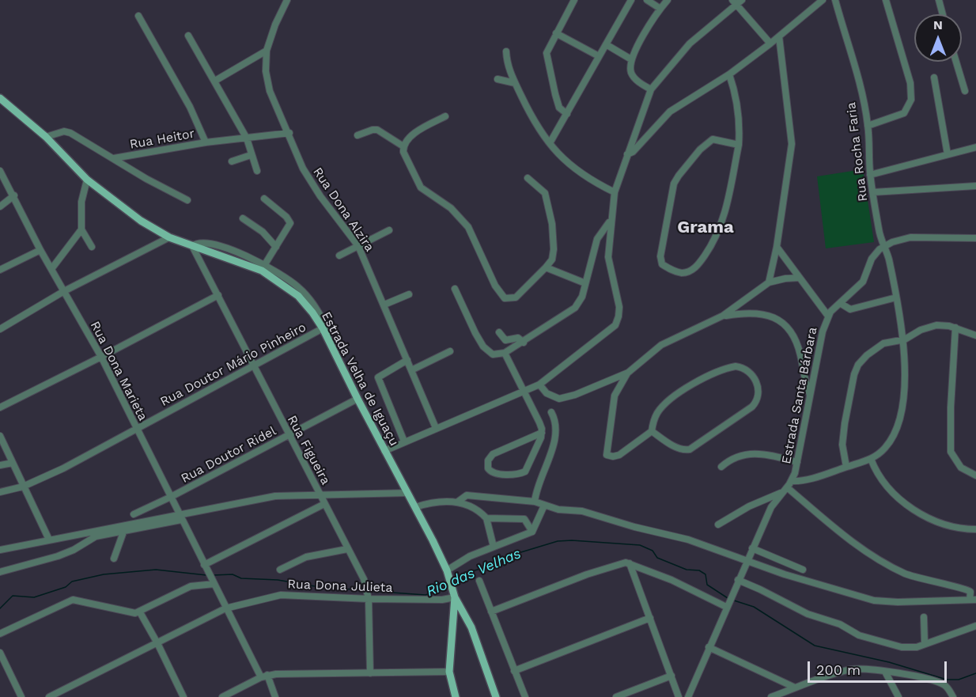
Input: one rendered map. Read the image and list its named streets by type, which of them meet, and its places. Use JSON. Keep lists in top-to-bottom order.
{
  "streets": {
    "main road": ["Estrada Velha de Iguaçu"],
    "street": [
      "Rua Heitor",
      "Rua Rocha Faria",
      "Rua Dona Alzira",
      "Rua Doutor Mário Pinheiro",
      "Rua Dona Marieta",
      "Estrada Santa Bárbara",
      "Rua Figueira",
      "Rua Doutor Ridel",
      "Rua Dona Julieta"
    ]
  },
  "crossings": [
    ["Rua Heitor", "Rua Dona Alzira"],
    ["Rua Heitor", "Estrada Velha de Iguaçu"],
    ["Rua Rocha Faria", "Estrada Santa Bárbara"],
    ["Rua Doutor Mário Pinheiro", "Rua Dona Marieta"],
    ["Rua Doutor Mário Pinheiro", "Estrada Velha de Iguaçu"],
    ["Rua Doutor Mário Pinheiro", "Rua Figueira"],
    ["Rua Dona Marieta", "Rua Doutor Ridel"],
    ["Rua Dona Marieta", "Rua Dona Julieta"],
    ["Estrada Velha de Iguaçu", "Rua Figueira"],
    ["Estrada Velha de Iguaçu", "Rua Doutor Ridel"],
    ["Estrada Velha de Iguaçu", "Rua Dona Julieta"],
    ["Rua Figueira", "Rua Doutor Ridel"],
    ["Rua Figueira", "Rua Dona Julieta"]
  ],
  "districts": ["Grama"],
  "water": ["Rio das Velhas"],
  "scale_bar": "200 m",
  "north": "top"
}
